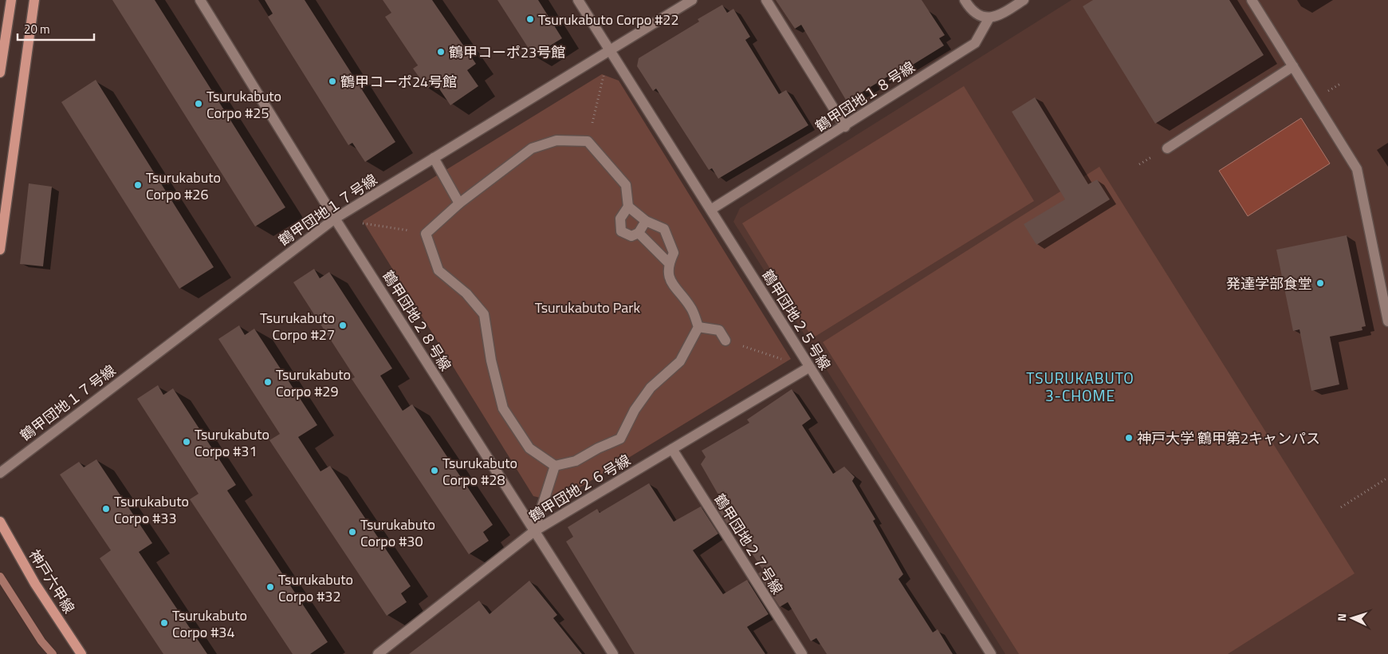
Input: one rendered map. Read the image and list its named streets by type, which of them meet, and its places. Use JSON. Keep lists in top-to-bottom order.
{
  "streets": {
    "main road": ["神戸六甲線"],
    "street": [
      "鶴甲団地１８号線",
      "鶴甲団地１７号線",
      "鶴甲団地２５号線",
      "鶴甲団地２８号線",
      "鶴甲団地２６号線",
      "鶴甲団地２７号線"
    ]
  },
  "crossings": [
    ["鶴甲団地１８号線", "鶴甲団地２５号線"],
    ["鶴甲団地１７号線", "鶴甲団地２５号線"],
    ["鶴甲団地１７号線", "鶴甲団地２８号線"],
    ["鶴甲団地２５号線", "鶴甲団地２６号線"],
    ["鶴甲団地２８号線", "鶴甲団地２６号線"],
    ["鶴甲団地２６号線", "鶴甲団地２７号線"]
  ],
  "districts": ["TSURUKABUTO 3-CHOME"],
  "parks": ["Tsurukabuto Park"],
  "places": [
    "Tsurukabuto Corpo #22",
    "鶴甲コーポ23号館",
    "鶴甲コーポ24号館",
    "Tsurukabuto Corpo #25",
    "Tsurukabuto Corpo #26",
    "発達学部食堂",
    "Tsurukabuto Corpo #27",
    "Tsurukabuto Corpo #29",
    "神戸大学 鶴甲第2キャンパス",
    "Tsurukabuto Corpo #31",
    "Tsurukabuto Corpo #28",
    "Tsurukabuto Corpo #33",
    "Tsurukabuto Corpo #30",
    "Tsurukabuto Corpo #32",
    "Tsurukabuto Corpo #34"
  ],
  "scale_bar": "20 m",
  "north": "left"
}
